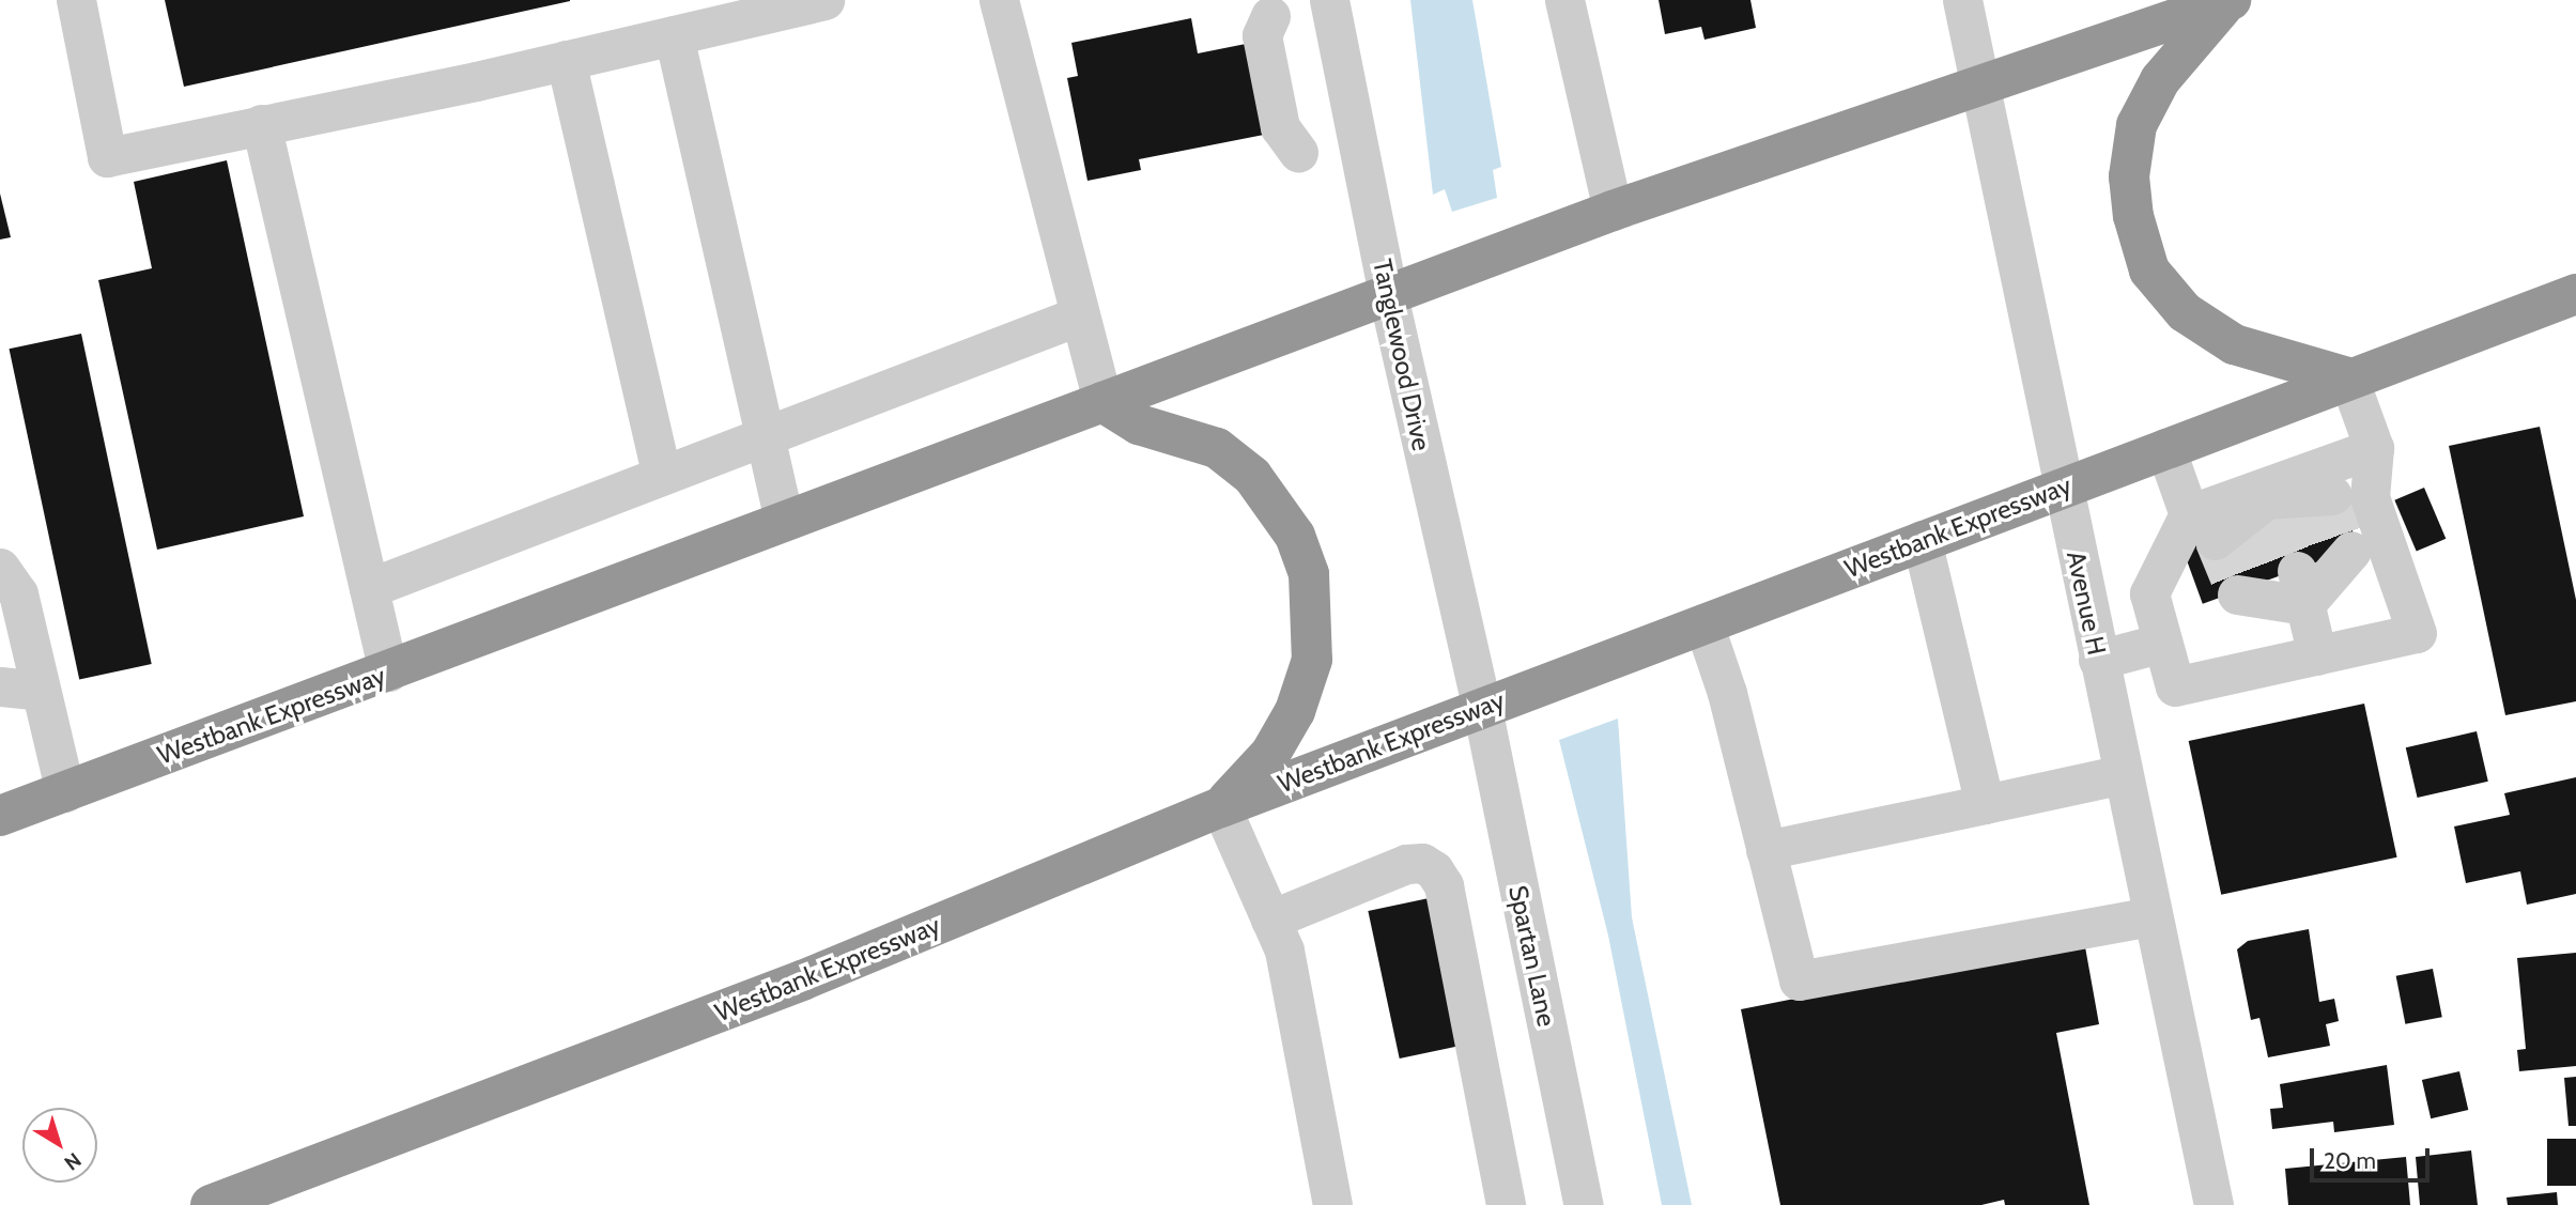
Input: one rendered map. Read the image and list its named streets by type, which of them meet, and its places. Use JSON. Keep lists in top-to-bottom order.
{
  "streets": {
    "highway": ["Westbank Expressway"],
    "street": ["Tanglewood Drive", "Avenue H", "Spartan Lane"]
  },
  "crossings": [
    ["Tanglewood Drive", "Westbank Expressway"],
    ["Tanglewood Drive", "Spartan Lane"],
    ["Westbank Expressway", "Avenue H"],
    ["Westbank Expressway", "Spartan Lane"]
  ],
  "scale_bar": "20 m",
  "north": "bottom right"
}
